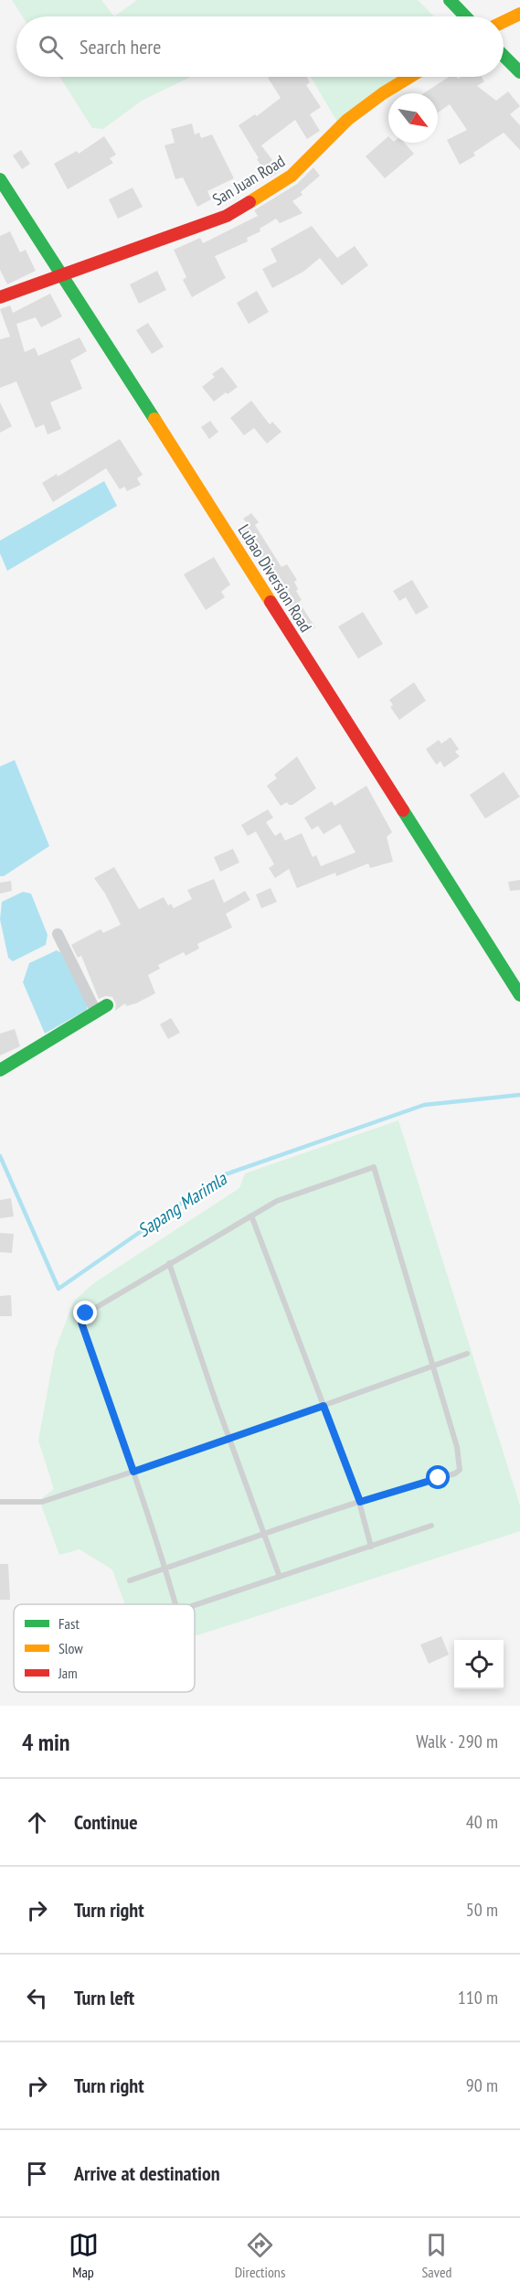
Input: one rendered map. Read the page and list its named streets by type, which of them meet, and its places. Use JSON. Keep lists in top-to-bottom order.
{
  "streets": {
    "main road": ["San Juan Road", "Lubao Diversion Road"]
  },
  "crossings": [
    ["San Juan Road", "Lubao Diversion Road"]
  ],
  "water": ["Sapang Marimla"],
  "legend": ["Fast", "Slow", "Jam"],
  "north": "bottom right",
  "page": {
    "search": "Search here",
    "heading": ["4 min", "Walk · 290 m"],
    "list": [
      ["Continue", "40 m"],
      ["Turn right", "50 m"],
      ["Turn left", "110 m"],
      ["Turn right", "90 m"],
      "Arrive at destination"
    ],
    "nav": ["Map", "Directions", "Saved"]
  }
}
